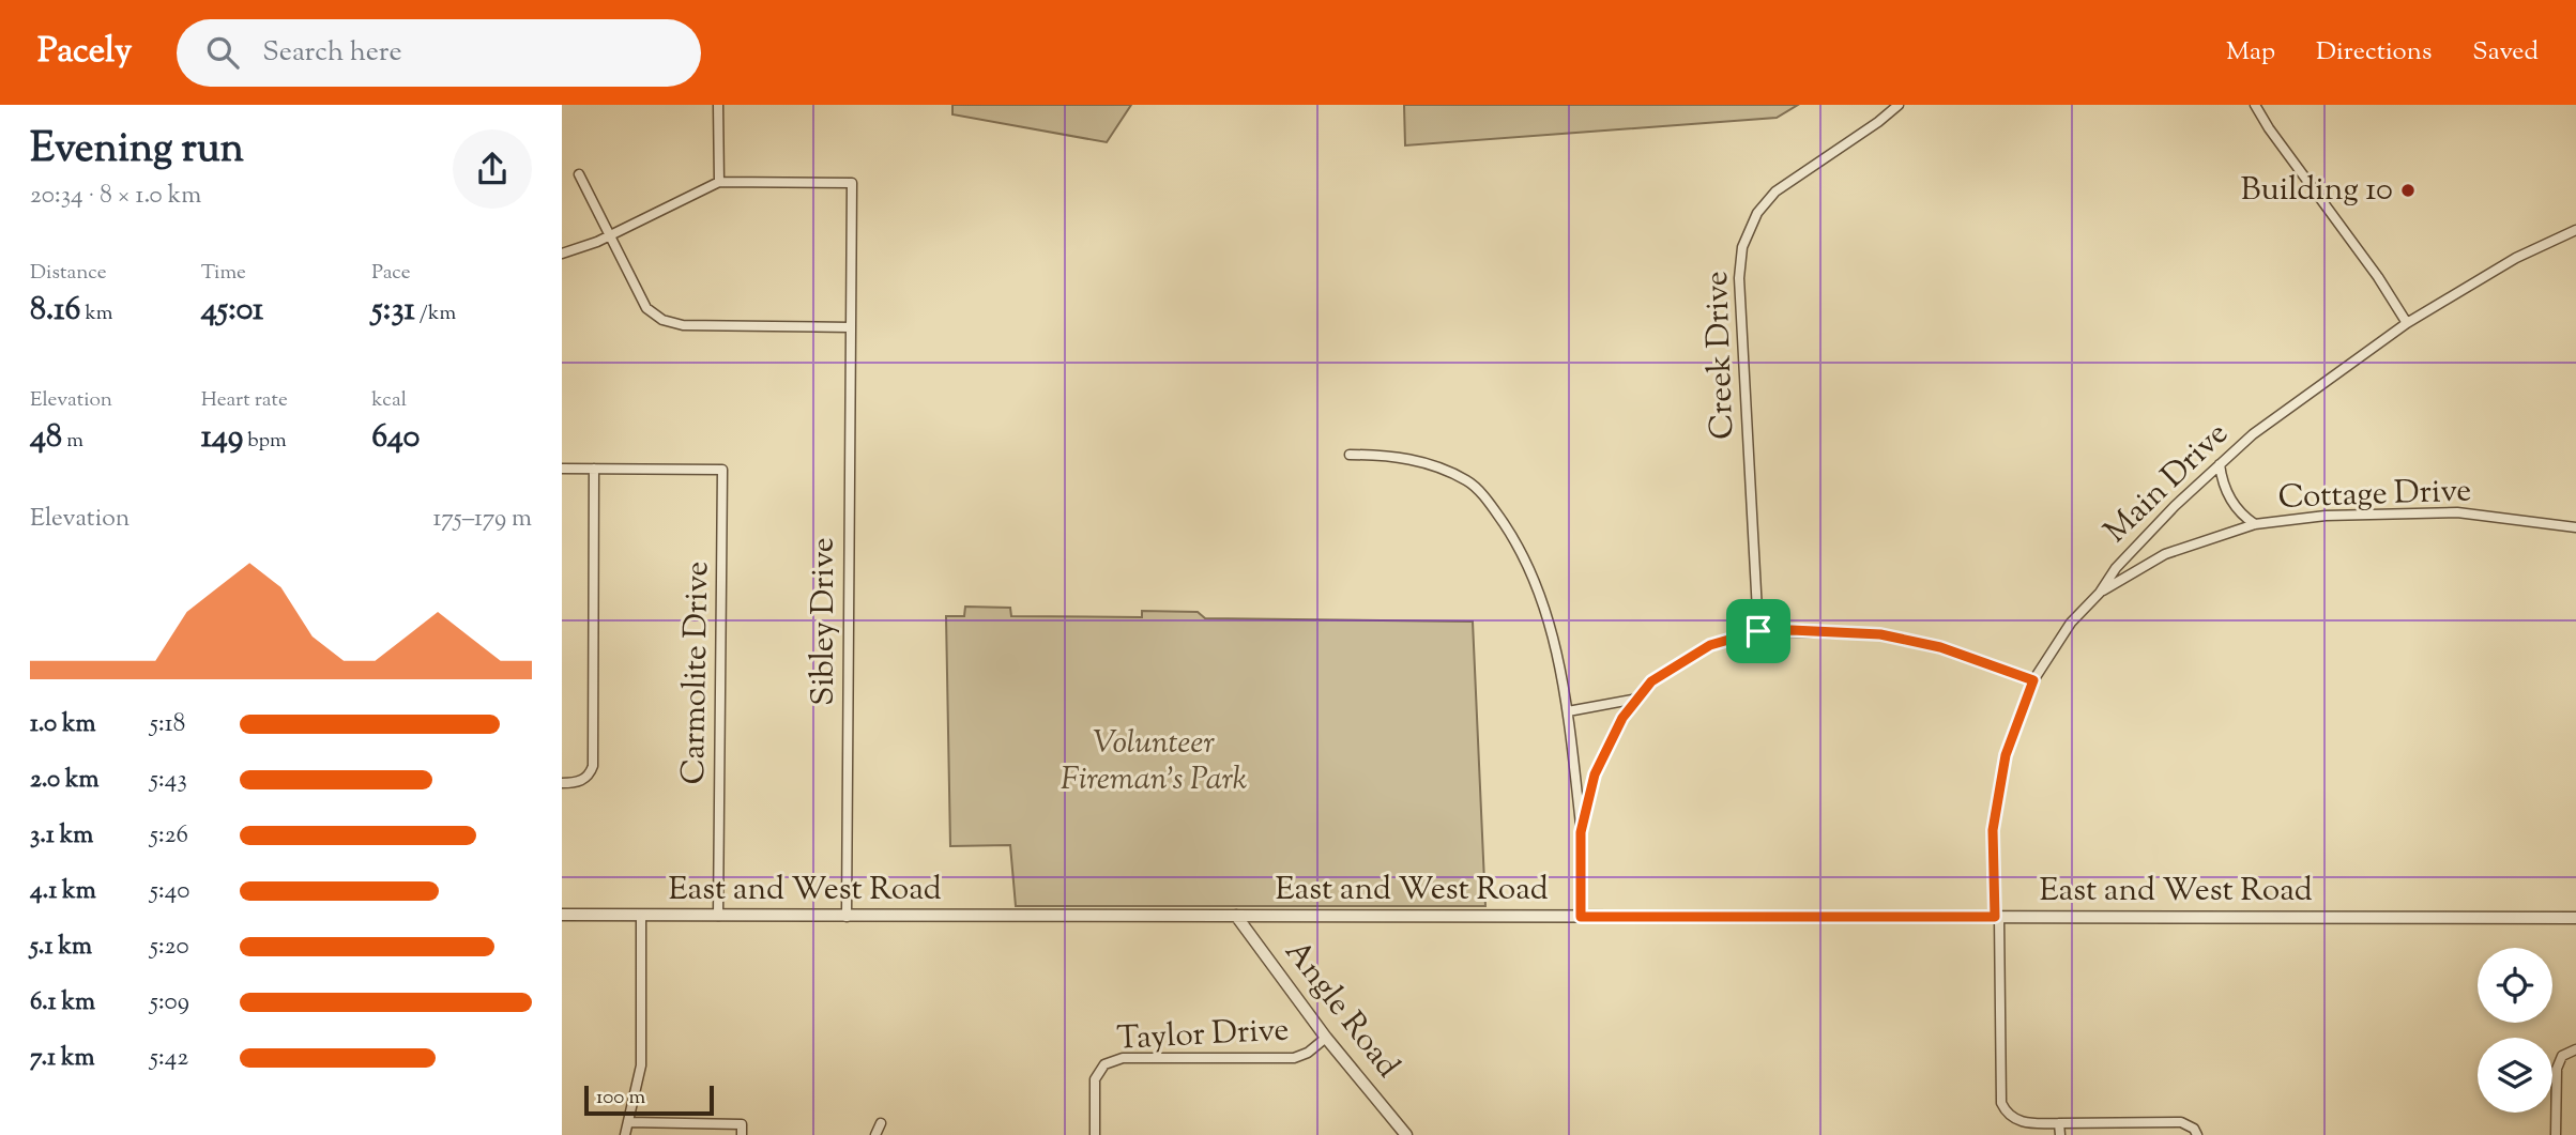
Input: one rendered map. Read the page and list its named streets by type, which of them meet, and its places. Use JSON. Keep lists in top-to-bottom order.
{
  "streets": {
    "street": [
      "Creek Drive",
      "Main Drive",
      "Cottage Drive",
      "Sibley Drive",
      "Carmolite Drive",
      "East and West Road",
      "Angle Road",
      "Taylor Drive"
    ]
  },
  "crossings": [
    ["Main Drive", "Cottage Drive"],
    ["Main Drive", "East and West Road"],
    ["Sibley Drive", "East and West Road"],
    ["Carmolite Drive", "East and West Road"],
    ["East and West Road", "Angle Road"],
    ["Angle Road", "Taylor Drive"]
  ],
  "parks": ["Volunteer Fireman's Park"],
  "places": ["Building 10"],
  "scale_bar": "100 m",
  "page": {
    "header": "Pacely",
    "search": "Search here",
    "nav": ["Map", "Directions", "Saved"],
    "heading": ["Evening run", "20:34 · 8 × 1.0 km"],
    "stats": [
      ["Distance", "8.16 km"],
      ["Time", "45:01"],
      ["Pace", "5:31 /km"],
      ["Elevation", "48 m"],
      ["Heart rate", "149 bpm"],
      ["kcal", "640"]
    ],
    "chart": ["Elevation", "175–179 m"],
    "list": [
      {
        "name": "1.0 km",
        "note": "5:18"
      },
      {
        "name": "2.0 km",
        "note": "5:43"
      },
      {
        "name": "3.1 km",
        "note": "5:26"
      },
      {
        "name": "4.1 km",
        "note": "5:40"
      },
      {
        "name": "5.1 km",
        "note": "5:20"
      },
      {
        "name": "6.1 km",
        "note": "5:09"
      },
      {
        "name": "7.1 km",
        "note": "5:42"
      }
    ],
    "scale": "100 m"
  }
}
